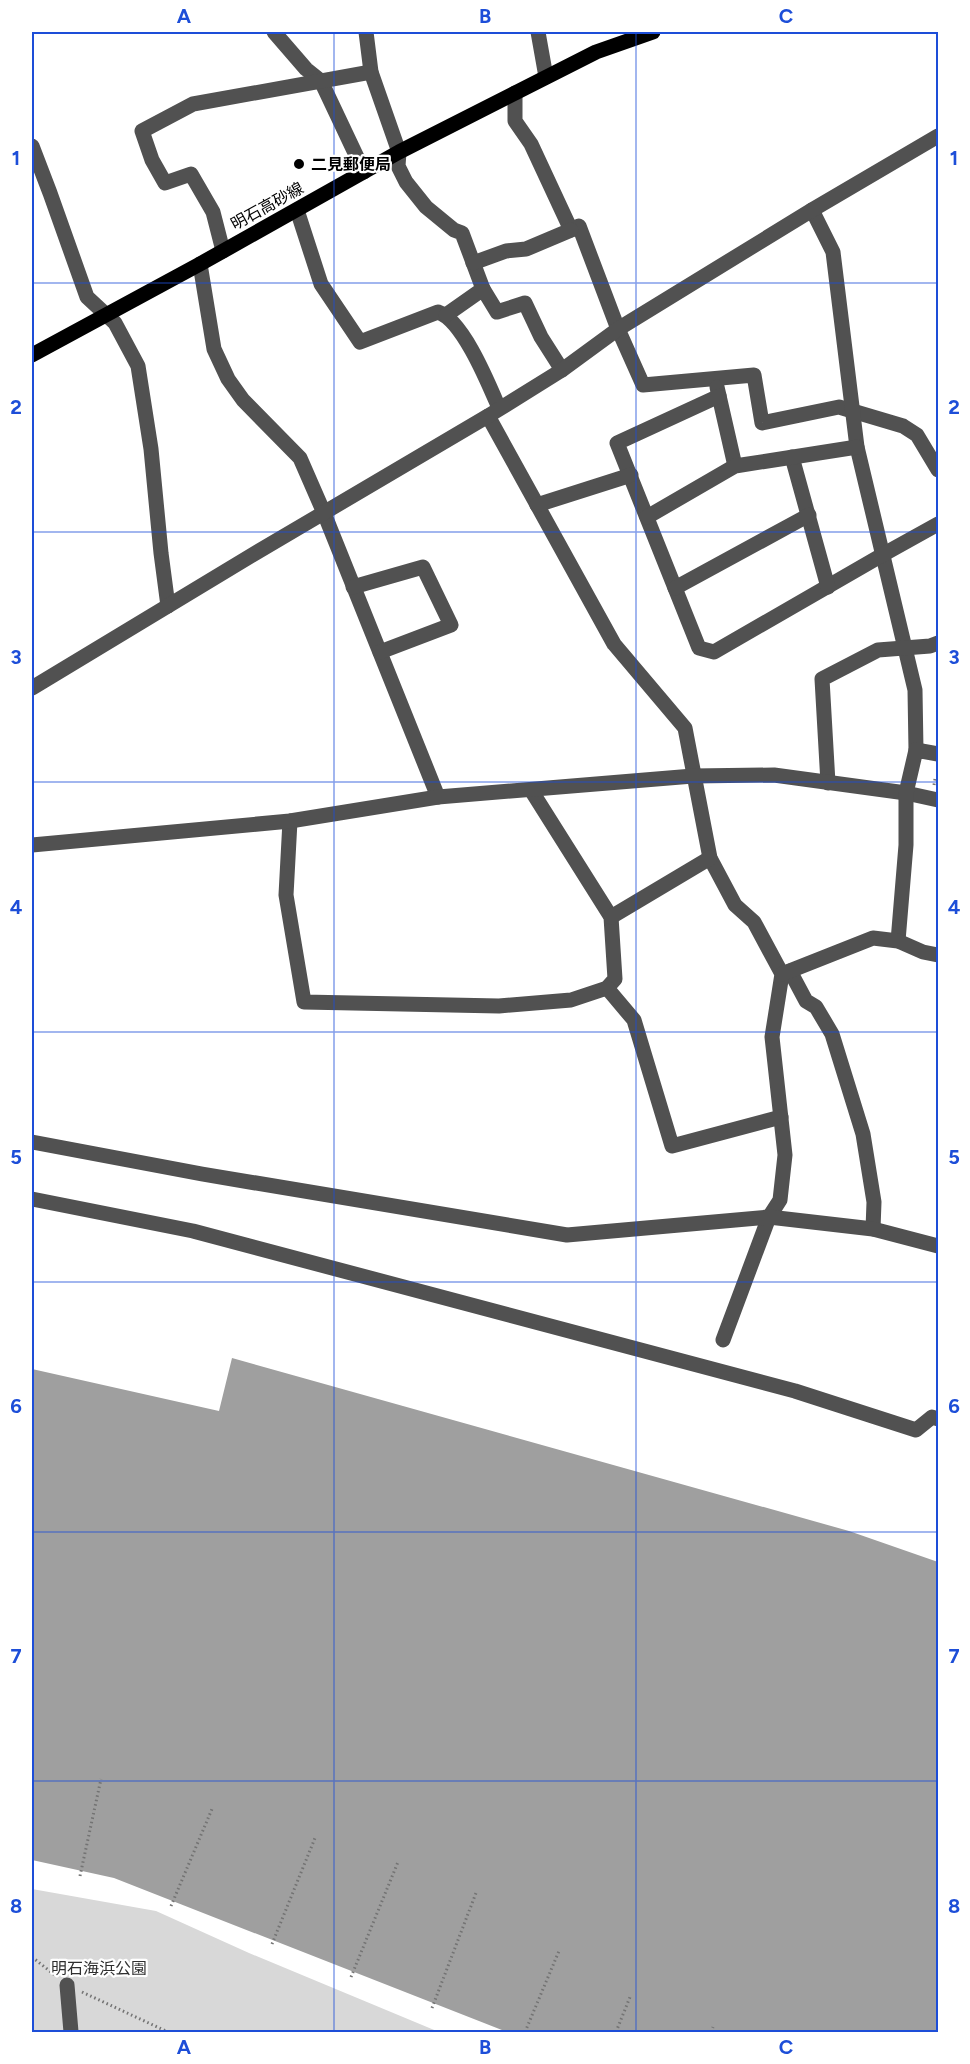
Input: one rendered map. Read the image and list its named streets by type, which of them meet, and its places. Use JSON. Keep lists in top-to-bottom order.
{
  "streets": {
    "main road": ["明石高砂線"]
  },
  "parks": ["明石海浜公園"],
  "places": ["二見郵便局"],
  "grid": {
    "columns": ["A", "B", "C"],
    "rows": [
      "1",
      "2",
      "3",
      "4",
      "5",
      "6",
      "7",
      "8"
    ]
  }
}
